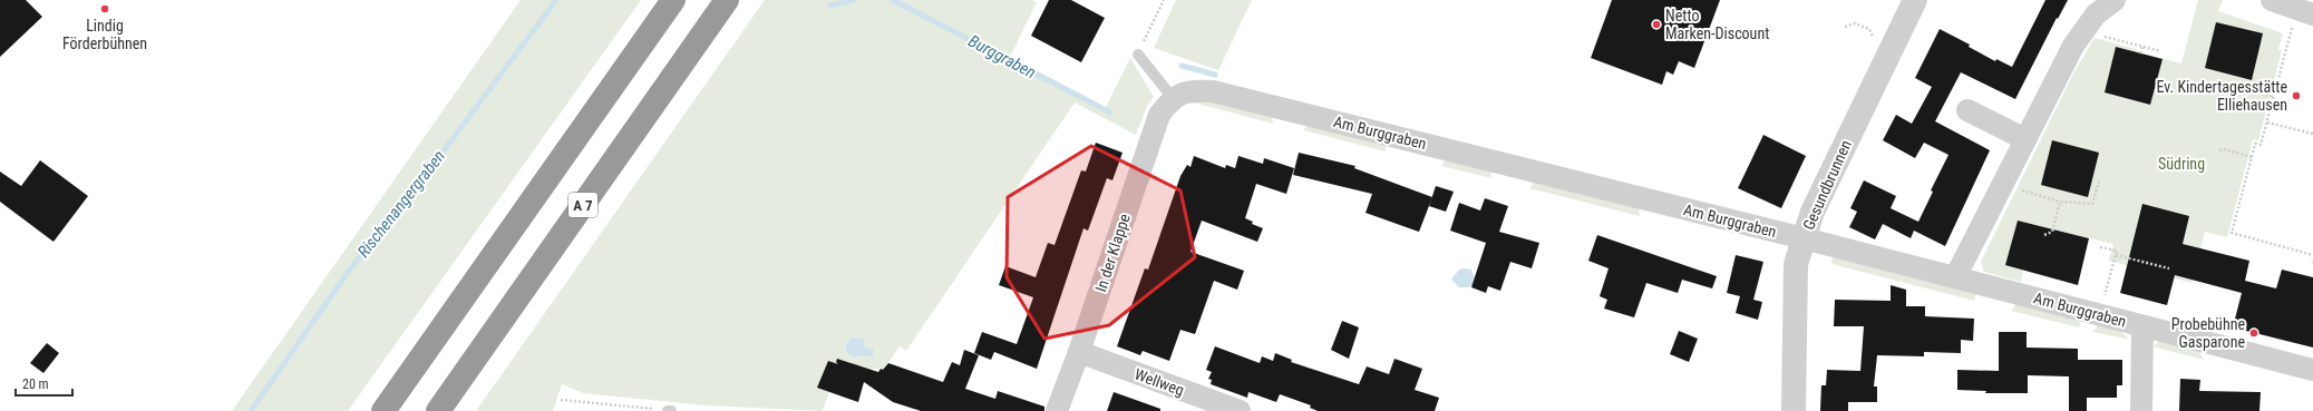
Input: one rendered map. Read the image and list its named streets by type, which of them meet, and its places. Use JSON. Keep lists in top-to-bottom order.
{
  "streets": {
    "highway": ["A 7"],
    "street": [
      "Am Burggraben",
      "Gesundbrunnen",
      "In der Klappe",
      "Wellweg"
    ]
  },
  "crossings": [
    ["Am Burggraben", "Gesundbrunnen"],
    ["Am Burggraben", "In der Klappe"],
    ["In der Klappe", "Wellweg"]
  ],
  "water": ["Burggraben", "Rischenangergraben"],
  "parks": ["Südring"],
  "places": [
    "Lindig Förderbühnen",
    "Netto Marken-Discount",
    "Ev. Kindertagesstätte Elliehausen",
    "Probebühne Gasparone"
  ],
  "scale_bar": "20 m"
}
